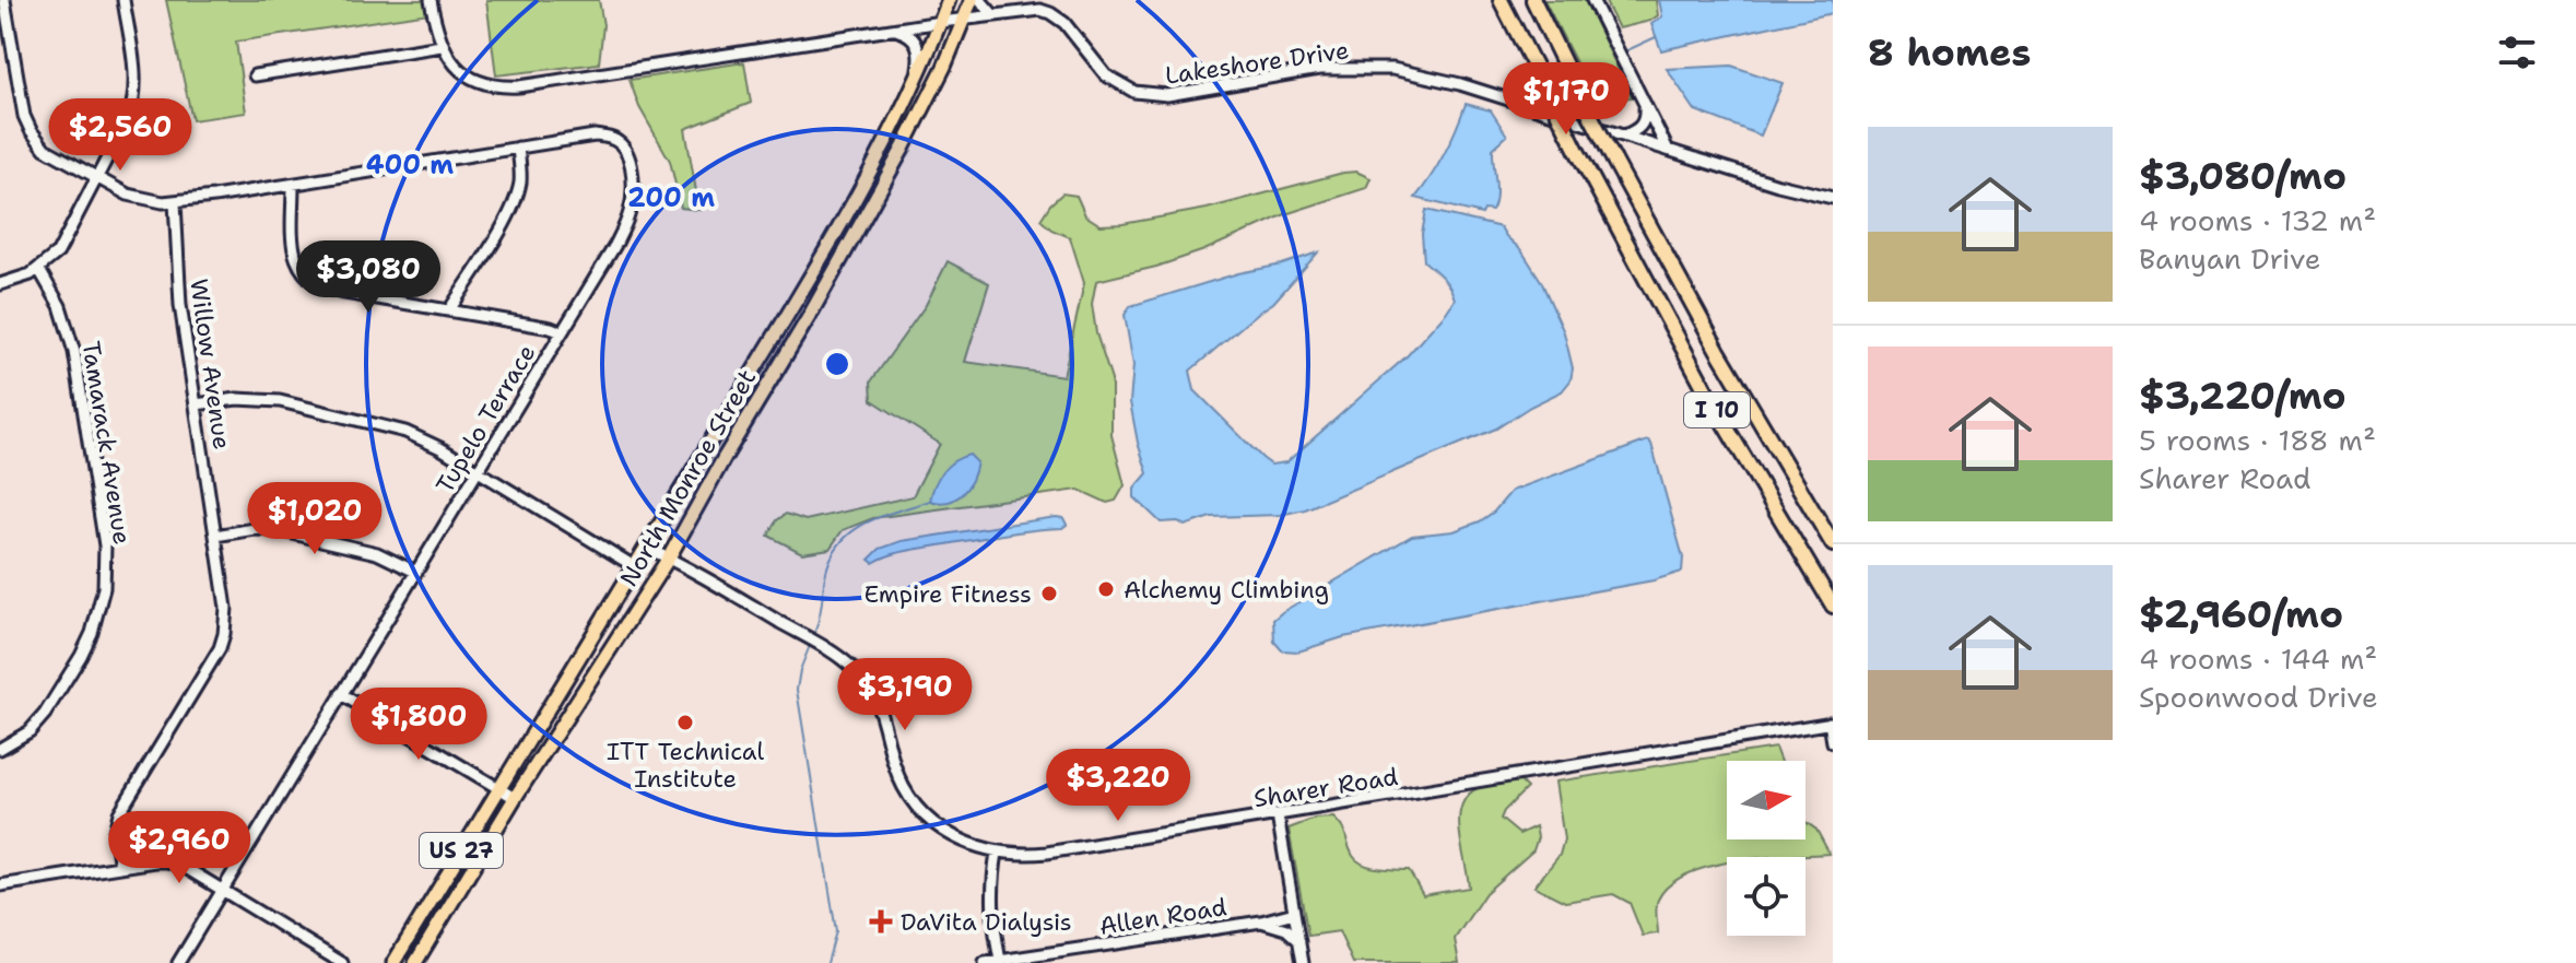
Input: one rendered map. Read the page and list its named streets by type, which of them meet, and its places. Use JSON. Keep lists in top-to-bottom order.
{
  "streets": {
    "highway": ["I 10"],
    "main road": ["North Monroe Street", "US 27"],
    "street": [
      "Lakeshore Drive",
      "Willow Avenue",
      "Tupelo Terrace",
      "Tamarack Avenue",
      "Sharer Road",
      "Allen Road"
    ]
  },
  "crossings": [
    ["Lakeshore Drive", "North Monroe Street"],
    ["North Monroe Street", "Sharer Road"]
  ],
  "places": {
    "other": ["Alchemy Climbing", "Empire Fitness", "ITT Technical Institute"],
    "health": ["DaVita Dialysis"]
  },
  "north": "right",
  "page": {
    "heading": "8 homes",
    "price": [
      "$1,170",
      "$2,560",
      "$3,080",
      "$1,020",
      "$3,190",
      "$1,800",
      "$3,220",
      "$2,960"
    ],
    "list": [
      {
        "name": "$3,080/mo",
        "note": "4 rooms · 132 m² · Banyan Drive"
      },
      {
        "name": "$3,220/mo",
        "note": "5 rooms · 188 m² · Sharer Road"
      },
      {
        "name": "$2,960/mo",
        "note": "4 rooms · 144 m² · Spoonwood Drive"
      }
    ]
  },
  "rings": ["400 m", "200 m"]
}
